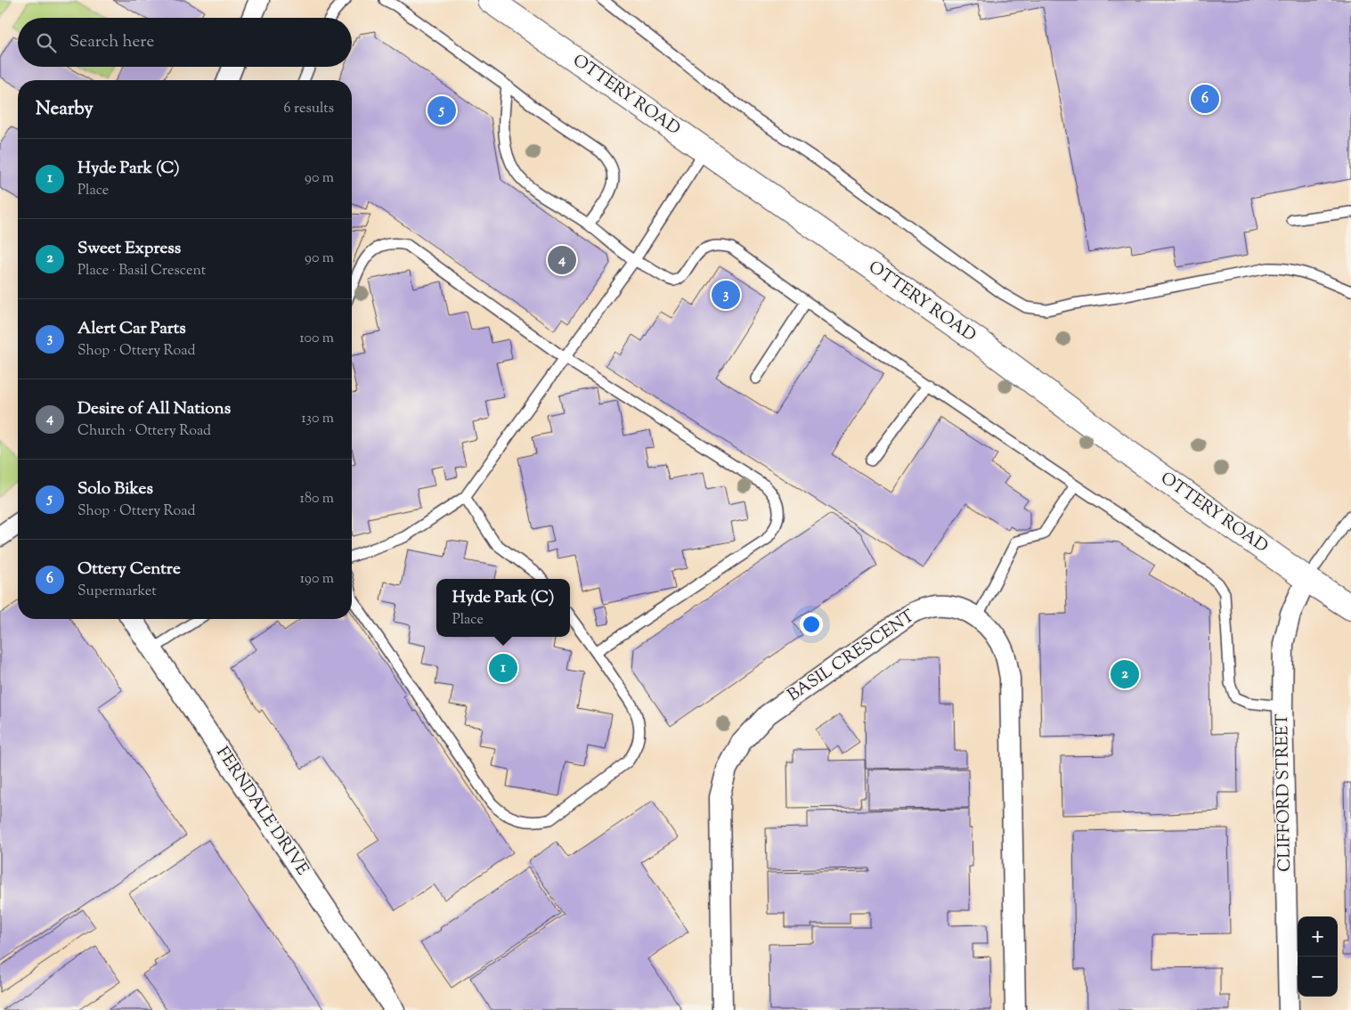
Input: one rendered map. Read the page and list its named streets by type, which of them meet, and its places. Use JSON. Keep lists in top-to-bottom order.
{
  "streets": {
    "street": [
      "OTTERY ROAD",
      "BASIL CRESCENT",
      "CLIFFORD STREET",
      "FERNDALE DRIVE"
    ]
  },
  "crossings": [
    ["OTTERY ROAD", "CLIFFORD STREET"]
  ],
  "page": {
    "search": "Search here",
    "heading": ["Nearby", "6 results"],
    "pins": [
      "6",
      "5",
      "4",
      "3",
      "1",
      "2"
    ],
    "list": [
      {
        "mark": "1",
        "name": "Hyde Park (C)",
        "note": "Place",
        "value": "90 m"
      },
      {
        "mark": "2",
        "name": "Sweet Express",
        "note": "Place · Basil Crescent",
        "value": "90 m"
      },
      {
        "mark": "3",
        "name": "Alert Car Parts",
        "note": "Shop · Ottery Road",
        "value": "100 m"
      },
      {
        "mark": "4",
        "name": "Desire of All Nations",
        "note": "Church · Ottery Road",
        "value": "130 m"
      },
      {
        "mark": "5",
        "name": "Solo Bikes",
        "note": "Shop · Ottery Road",
        "value": "180 m"
      },
      {
        "mark": "6",
        "name": "Ottery Centre",
        "note": "Supermarket",
        "value": "190 m"
      }
    ],
    "popup": ["Hyde Park (C)", "Place"],
    "map_buttons": ["+", "−"]
  }
}
